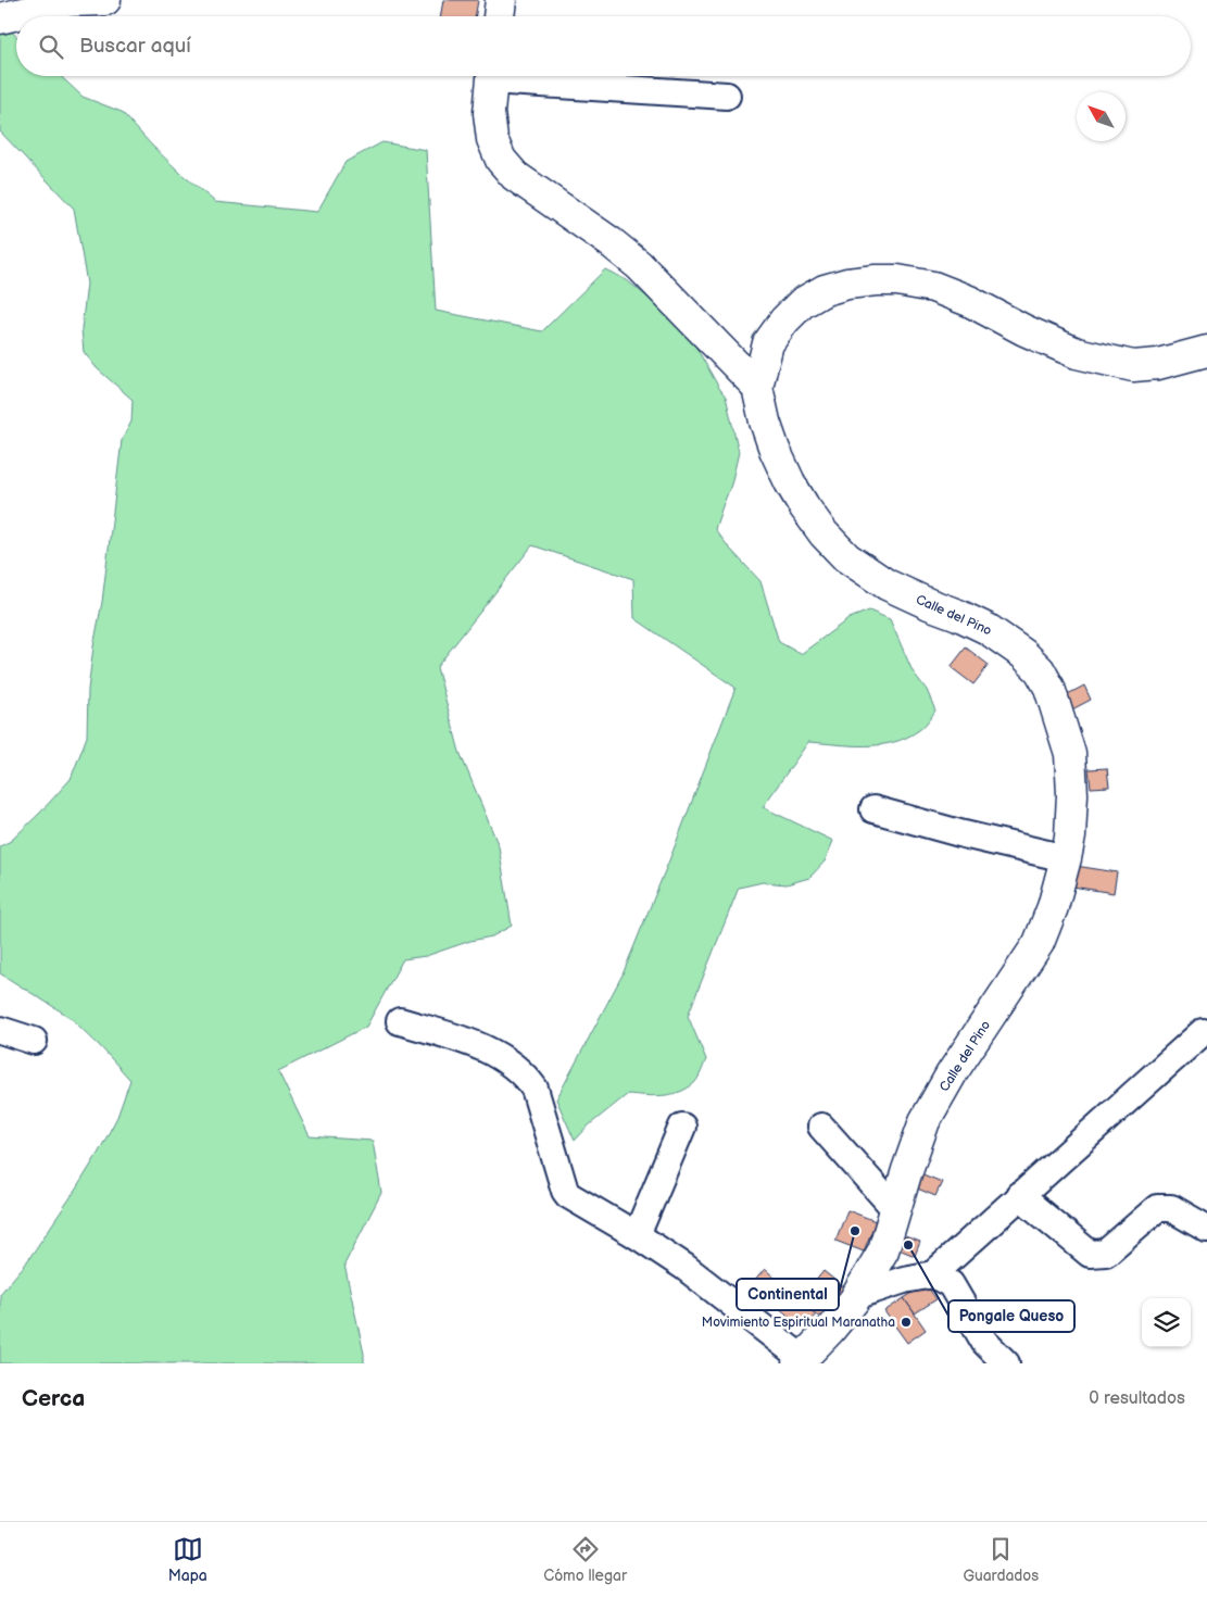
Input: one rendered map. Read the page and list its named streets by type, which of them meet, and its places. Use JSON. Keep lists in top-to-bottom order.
{
  "streets": {
    "main road": ["Calle del Pino"]
  },
  "places": ["Continental", "Pongale Queso", "Movimiento Espiritual Maranatha"],
  "north": "top left",
  "page": {
    "search": "Buscar aquí",
    "heading": ["Cerca", "0 resultados"],
    "nav": ["Mapa", "Cómo llegar", "Guardados"]
  }
}
